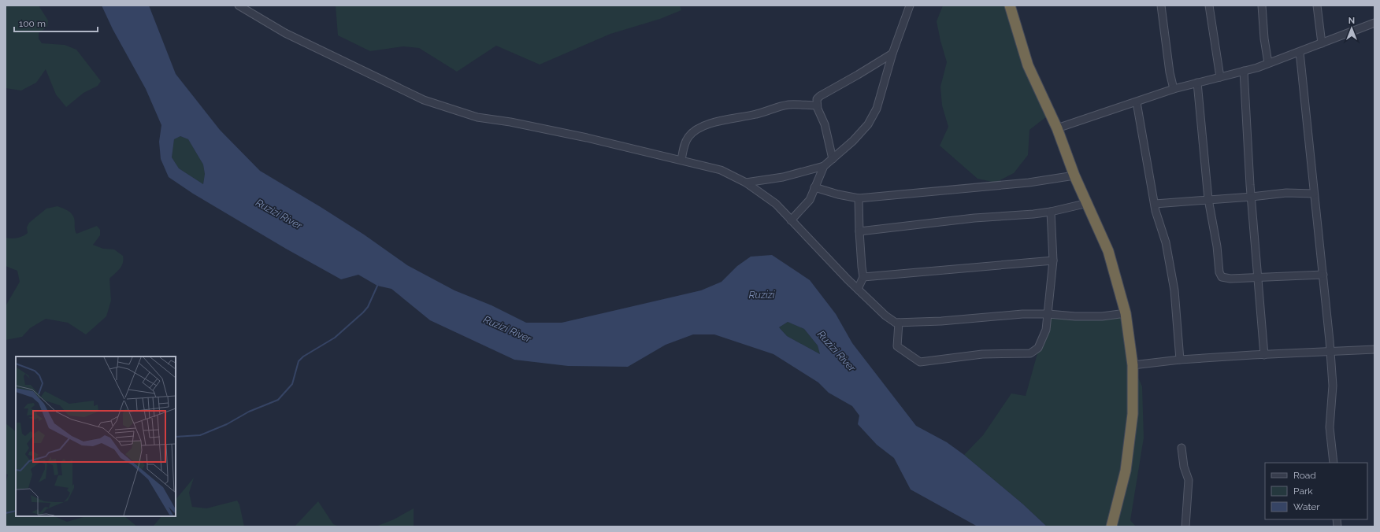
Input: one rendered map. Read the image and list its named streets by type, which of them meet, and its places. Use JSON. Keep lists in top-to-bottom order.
{
  "water": ["Ruzizi River", "Ruzizi"],
  "legend": ["Road", "Park", "Water"],
  "scale_bar": "100 m",
  "north": "top"
}
